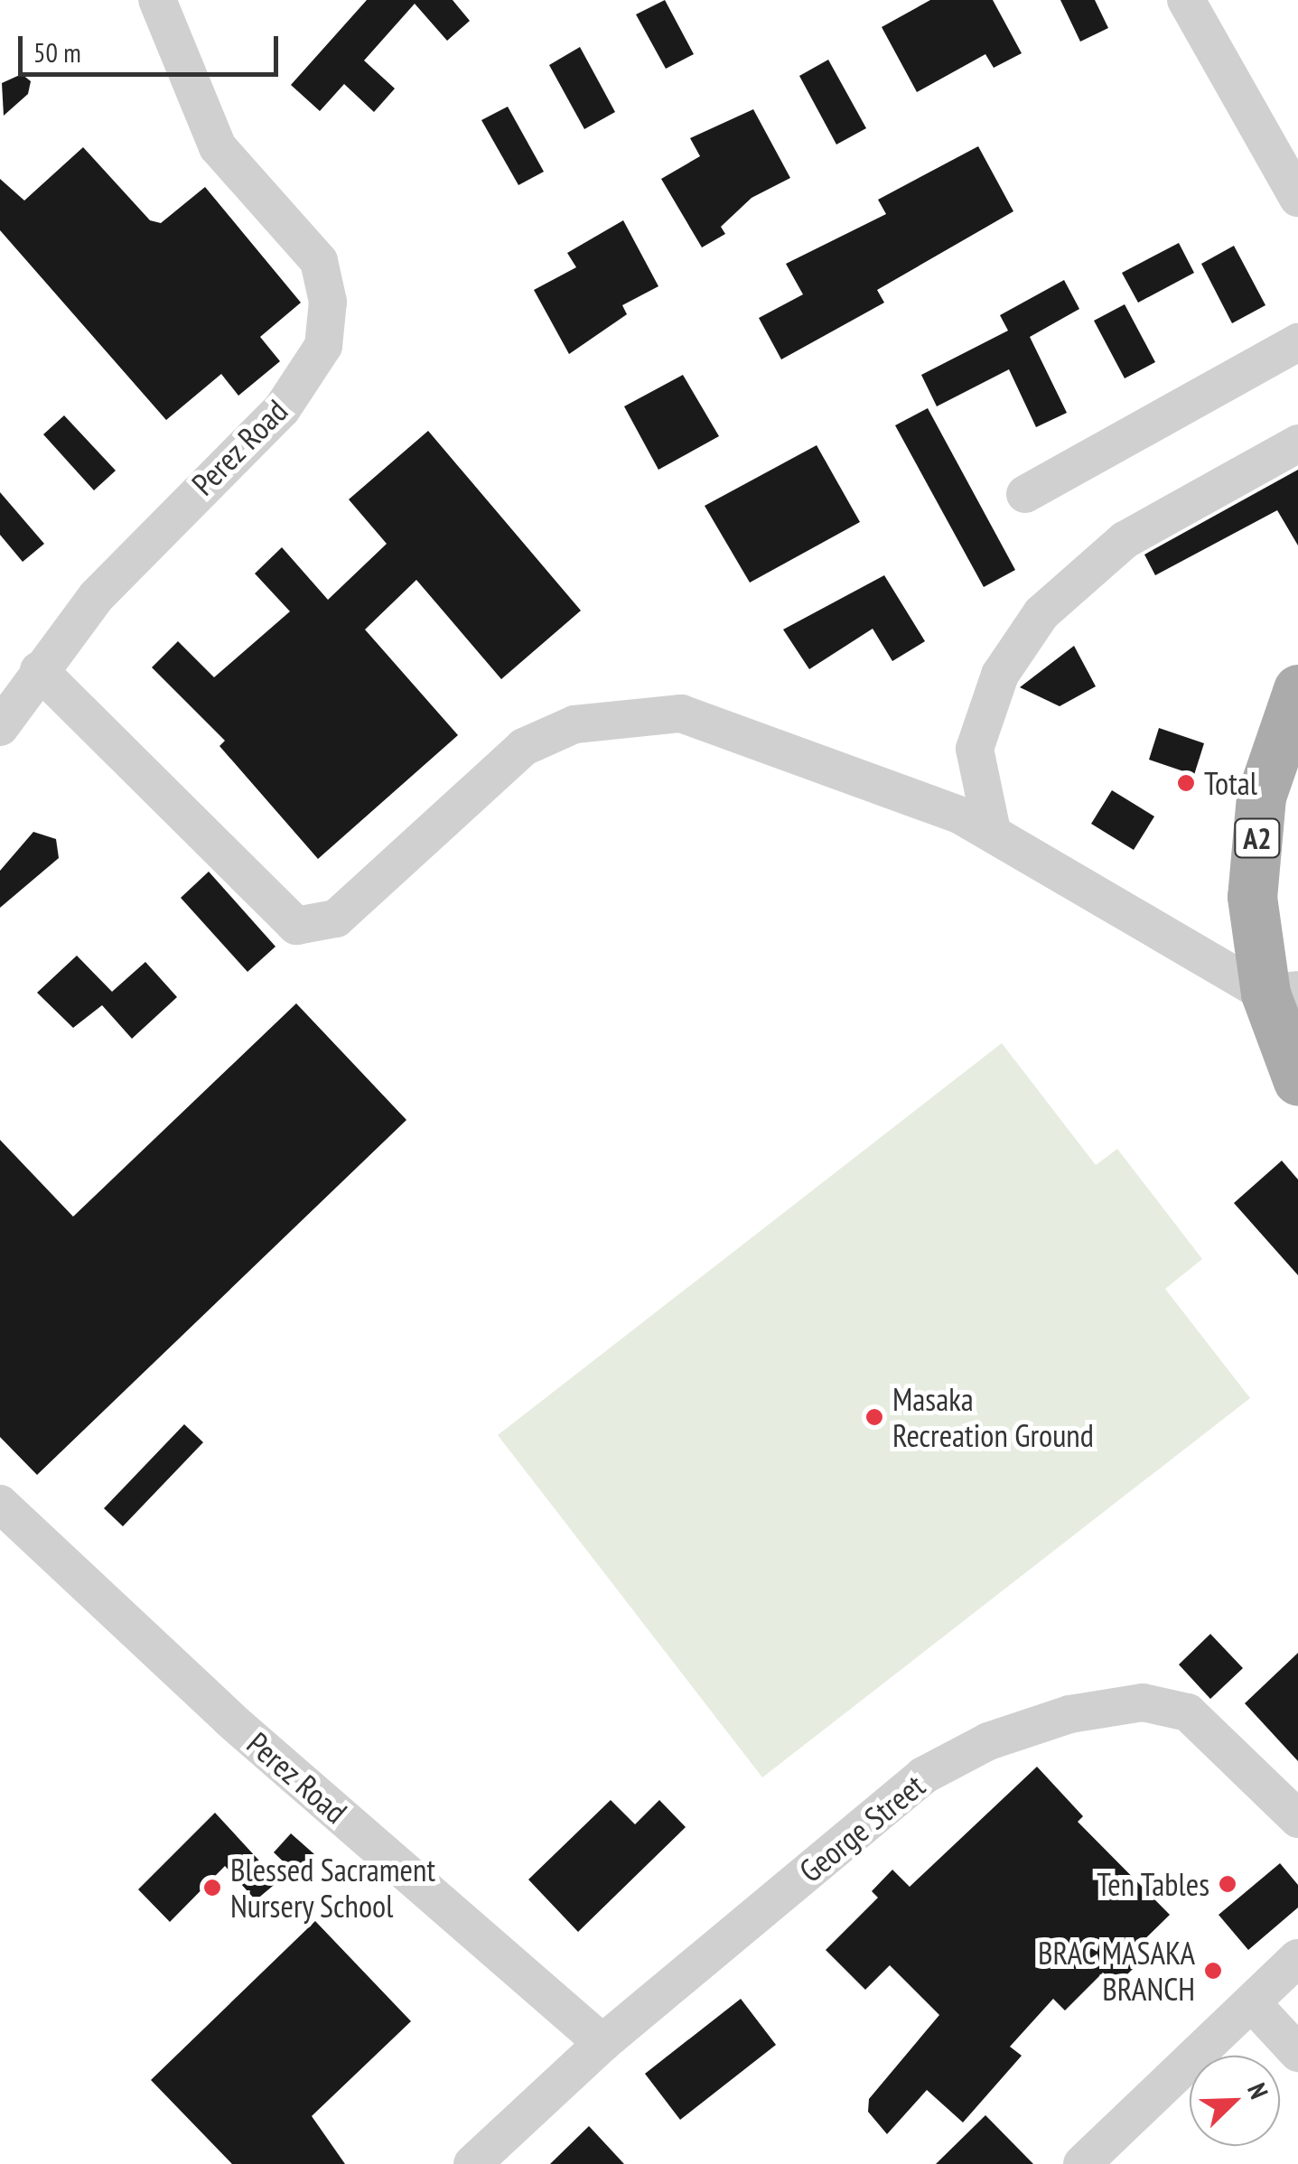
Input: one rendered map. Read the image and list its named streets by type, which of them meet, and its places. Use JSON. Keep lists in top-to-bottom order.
{
  "streets": {
    "main road": ["A2"],
    "street": ["Perez Road", "George Street"]
  },
  "crossings": [
    ["Perez Road", "George Street"]
  ],
  "places": [
    "Total",
    "Masaka Recreation Ground",
    "Ten Tables",
    "Blessed Sacrament Nursery School",
    "BRAC MASAKA BRANCH"
  ],
  "scale_bar": "50 m",
  "north": "top right"
}
